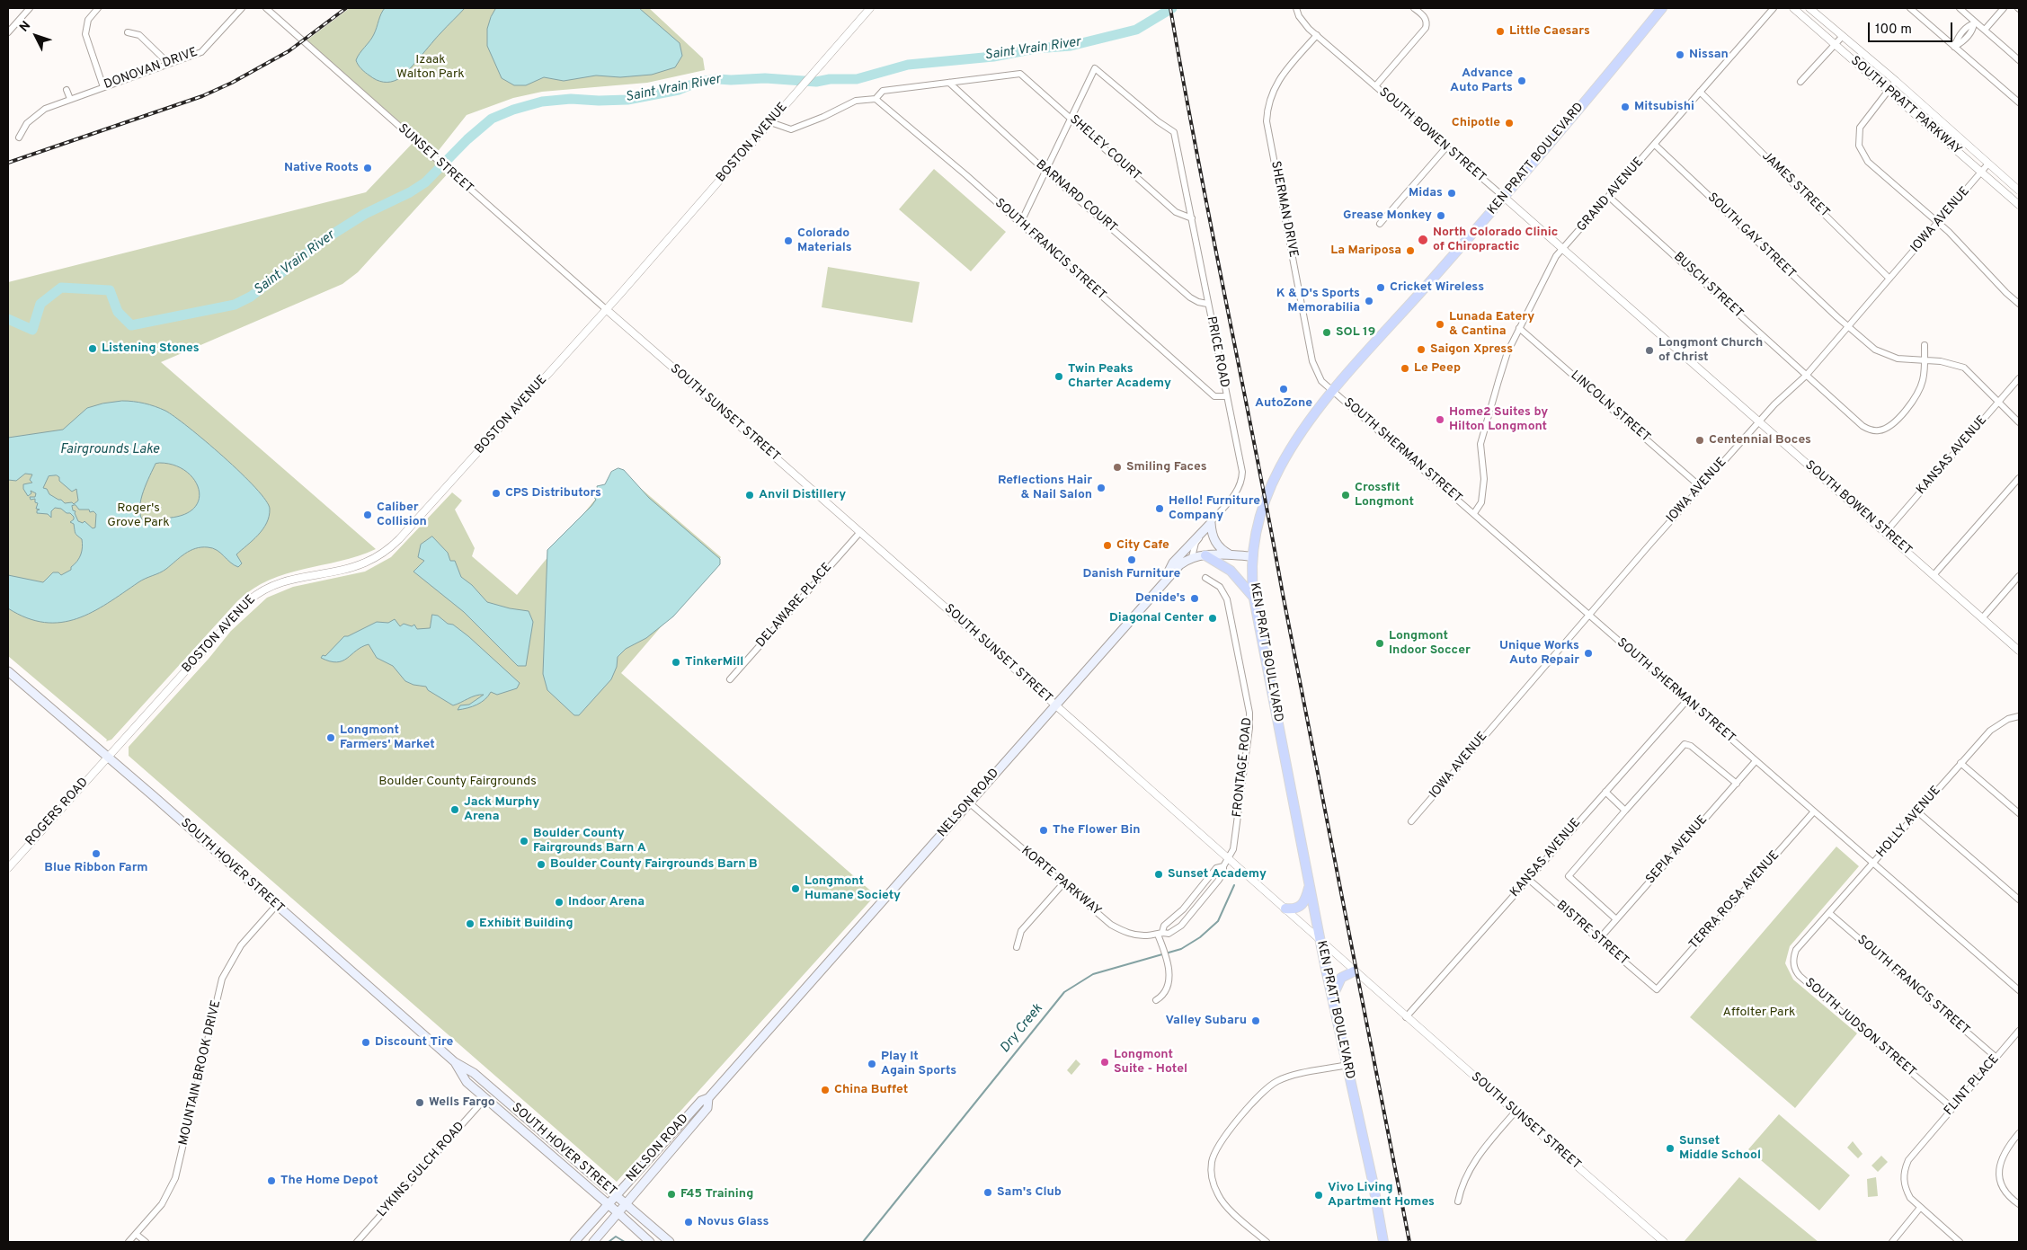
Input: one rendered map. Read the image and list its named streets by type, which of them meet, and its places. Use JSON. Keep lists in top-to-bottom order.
{
  "streets": {
    "highway": ["KEN PRATT BOULEVARD"],
    "main road": ["NELSON ROAD", "SOUTH HOVER STREET"],
    "street": [
      "DONOVAN DRIVE",
      "SOUTH PRATT PARKWAY",
      "SOUTH BOWEN STREET",
      "BOSTON AVENUE",
      "SHELEY COURT",
      "SUNSET STREET",
      "JAMES STREET",
      "GRAND AVENUE",
      "BARNARD COURT",
      "SHERMAN DRIVE",
      "IOWA AVENUE",
      "SOUTH GAY STREET",
      "SOUTH FRANCIS STREET",
      "BUSCH STREET",
      "PRICE ROAD",
      "LINCOLN STREET",
      "SOUTH SUNSET STREET",
      "SOUTH SHERMAN STREET",
      "KANSAS AVENUE",
      "DELAWARE PLACE",
      "FRONTAGE ROAD",
      "ROGERS ROAD",
      "HOLLY AVENUE",
      "SEPIA AVENUE",
      "KORTE PARKWAY",
      "TERRA ROSA AVENUE",
      "BISTRE STREET",
      "SOUTH JUDSON STREET",
      "MOUNTAIN BROOK DRIVE",
      "FLINT PLACE",
      "LYKINS GULCH ROAD"
    ]
  },
  "crossings": [
    ["SOUTH PRATT PARKWAY", "IOWA AVENUE"],
    ["SOUTH BOWEN STREET", "KEN PRATT BOULEVARD"],
    ["SOUTH BOWEN STREET", "GRAND AVENUE"],
    ["SOUTH BOWEN STREET", "SHERMAN DRIVE"],
    ["SOUTH BOWEN STREET", "IOWA AVENUE"],
    ["SOUTH BOWEN STREET", "KANSAS AVENUE"],
    ["BOSTON AVENUE", "SUNSET STREET"],
    ["BOSTON AVENUE", "SOUTH SUNSET STREET"],
    ["BOSTON AVENUE", "ROGERS ROAD"],
    ["BOSTON AVENUE", "SOUTH HOVER STREET"],
    ["SHELEY COURT", "BARNARD COURT"],
    ["SHELEY COURT", "PRICE ROAD"],
    ["SUNSET STREET", "SOUTH SUNSET STREET"],
    ["KEN PRATT BOULEVARD", "SHERMAN DRIVE"],
    ["KEN PRATT BOULEVARD", "SOUTH SUNSET STREET"],
    ["KEN PRATT BOULEVARD", "SOUTH SHERMAN STREET"],
    ["JAMES STREET", "GRAND AVENUE"],
    ["JAMES STREET", "IOWA AVENUE"],
    ["GRAND AVENUE", "SOUTH GAY STREET"],
    ["GRAND AVENUE", "BUSCH STREET"],
    ["GRAND AVENUE", "LINCOLN STREET"],
    ["GRAND AVENUE", "SOUTH SHERMAN STREET"],
    ["BARNARD COURT", "PRICE ROAD"],
    ["SHERMAN DRIVE", "SOUTH SHERMAN STREET"],
    ["IOWA AVENUE", "SOUTH GAY STREET"],
    ["IOWA AVENUE", "BUSCH STREET"],
    ["IOWA AVENUE", "LINCOLN STREET"],
    ["IOWA AVENUE", "SOUTH SHERMAN STREET"],
    ["SOUTH GAY STREET", "BUSCH STREET"],
    ["SOUTH GAY STREET", "KANSAS AVENUE"],
    ["SOUTH FRANCIS STREET", "PRICE ROAD"],
    ["SOUTH FRANCIS STREET", "HOLLY AVENUE"],
    ["SOUTH FRANCIS STREET", "FLINT PLACE"],
    ["PRICE ROAD", "NELSON ROAD"],
    ["SOUTH SUNSET STREET", "KANSAS AVENUE"],
    ["SOUTH SUNSET STREET", "DELAWARE PLACE"],
    ["SOUTH SUNSET STREET", "FRONTAGE ROAD"],
    ["SOUTH SUNSET STREET", "NELSON ROAD"],
    ["SOUTH SUNSET STREET", "KORTE PARKWAY"],
    ["SOUTH SHERMAN STREET", "KANSAS AVENUE"],
    ["SOUTH SHERMAN STREET", "HOLLY AVENUE"],
    ["SOUTH SHERMAN STREET", "SEPIA AVENUE"],
    ["SOUTH SHERMAN STREET", "TERRA ROSA AVENUE"],
    ["KANSAS AVENUE", "BISTRE STREET"],
    ["FRONTAGE ROAD", "KORTE PARKWAY"],
    ["NELSON ROAD", "SOUTH HOVER STREET"],
    ["NELSON ROAD", "KORTE PARKWAY"],
    ["ROGERS ROAD", "SOUTH HOVER STREET"],
    ["HOLLY AVENUE", "SOUTH JUDSON STREET"],
    ["SEPIA AVENUE", "BISTRE STREET"],
    ["SOUTH HOVER STREET", "MOUNTAIN BROOK DRIVE"],
    ["SOUTH HOVER STREET", "LYKINS GULCH ROAD"],
    ["TERRA ROSA AVENUE", "BISTRE STREET"],
    ["SOUTH JUDSON STREET", "FLINT PLACE"]
  ],
  "water": ["Saint Vrain River", "Fairgrounds Lake", "Dry Creek"],
  "parks": [
    "Izaak Walton Park",
    "Roger's Grove Park",
    "Boulder County Fairgrounds",
    "Affolter Park"
  ],
  "places": [
    "Little Caesars",
    "Nissan",
    "Advance Auto Parts",
    "Mitsubishi",
    "Chipotle",
    "Native Roots",
    "Midas",
    "Grease Monkey",
    "North Colorado Clinic of Chiropractic",
    "Colorado Materials",
    "La Mariposa",
    "Cricket Wireless",
    "K & D's Sports Memorabilia",
    "Lunada Eatery & Cantina",
    "SOL 19",
    "Listening Stones",
    "Saigon Xpress",
    "Longmont Church of Christ",
    "Le Peep",
    "Twin Peaks Charter Academy",
    "AutoZone",
    "Home2 Suites by Hilton Longmont",
    "Centennial Boces",
    "Smiling Faces",
    "Reflections Hair & Nail Salon",
    "CPS Distributors",
    "Anvil Distillery",
    "Crossfit Longmont",
    "Hello! Furniture Company",
    "Caliber Collision",
    "City Cafe",
    "Danish Furniture",
    "Denide's",
    "Diagonal Center",
    "Longmont Indoor Soccer",
    "Unique Works Auto Repair",
    "TinkerMill",
    "Longmont Farmers' Market",
    "Jack Murphy Arena",
    "The Flower Bin",
    "Boulder County Fairgrounds Barn A",
    "Blue Ribbon Farm",
    "Boulder County Fairgrounds Barn B",
    "Sunset Academy",
    "Longmont Humane Society",
    "Indoor Arena",
    "Exhibit Building",
    "Valley Subaru",
    "Discount Tire",
    "Longmont Suite - Hotel",
    "Play It Again Sports",
    "China Buffet",
    "Wells Fargo",
    "Sunset Middle School",
    "The Home Depot",
    "Sam's Club",
    "F45 Training",
    "Vivo Living Apartment Homes",
    "Novus Glass"
  ],
  "scale_bar": "100 m",
  "north": "top left"
}
